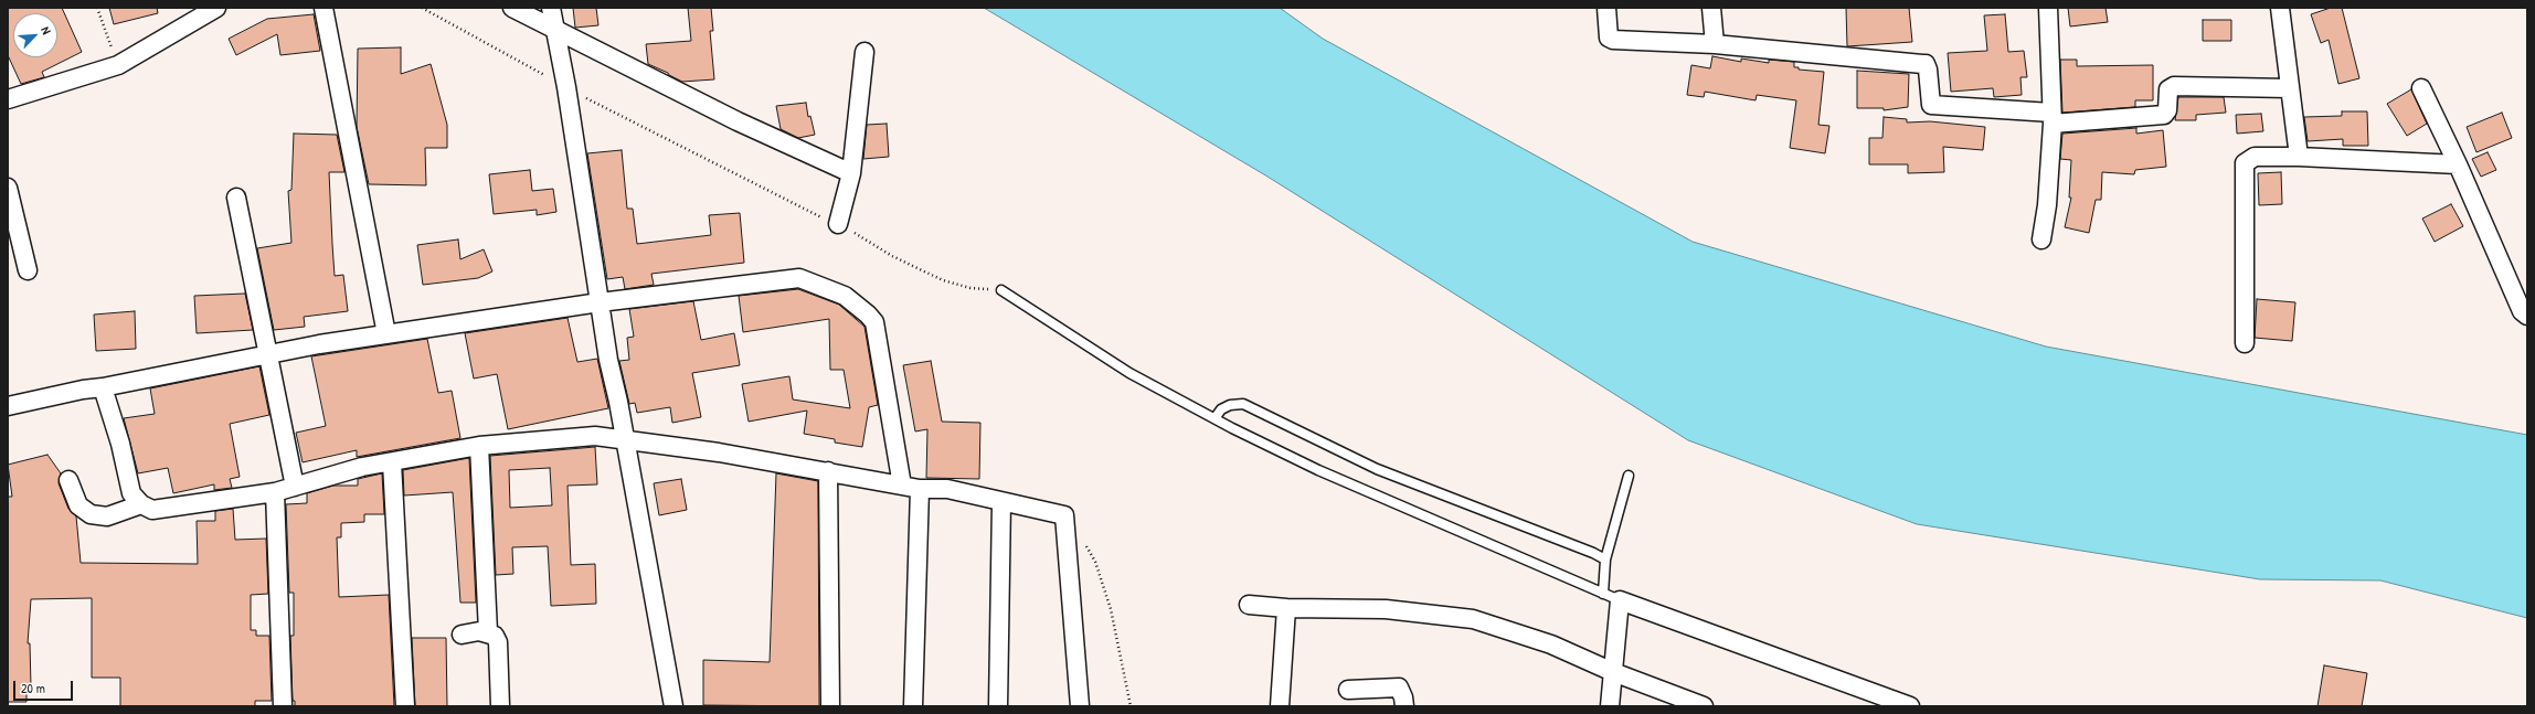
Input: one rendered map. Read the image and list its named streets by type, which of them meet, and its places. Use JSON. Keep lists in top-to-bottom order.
{
  "scale_bar": "20 m",
  "north": "top right"
}
